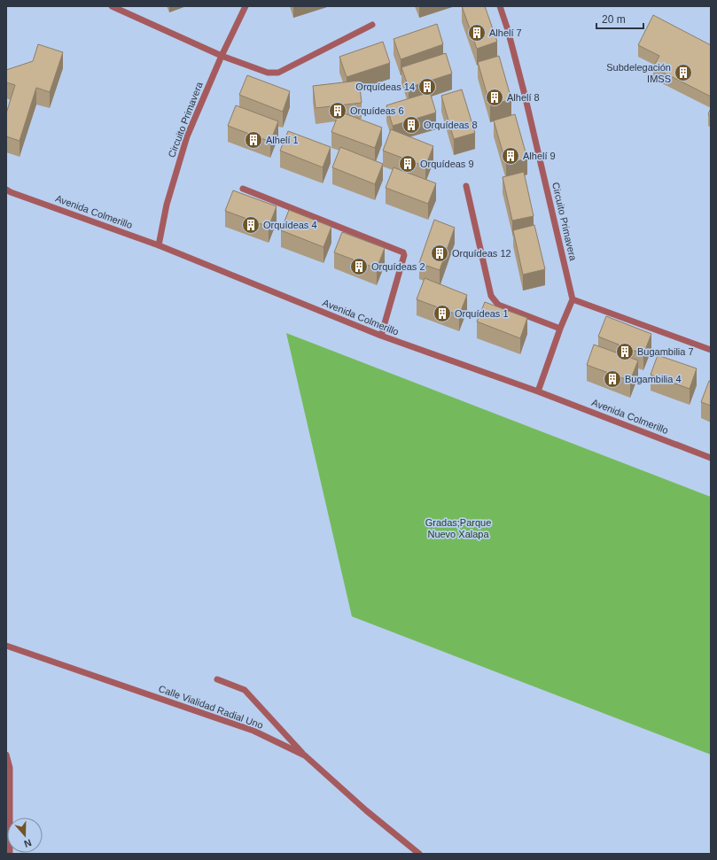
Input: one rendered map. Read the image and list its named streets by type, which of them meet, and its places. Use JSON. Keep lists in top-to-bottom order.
{
  "streets": {
    "street": ["Circuito Primavera", "Avenida Colmerillo", "Calle Vialidad Radial Uno"]
  },
  "crossings": [
    ["Circuito Primavera", "Avenida Colmerillo"]
  ],
  "parks": ["Gradas;Parque Nuevo Xalapa"],
  "places": {
    "building": [
      "Alhelí 7",
      "Subdelegación IMSS",
      "Orquídeas 14",
      "Alhelí 8",
      "Orquídeas 6",
      "Orquídeas 8",
      "Alhelí 1",
      "Alhelí 9",
      "Orquídeas 9",
      "Orquídeas 4",
      "Orquídeas 12",
      "Orquídeas 2",
      "Orquídeas 1",
      "Bugambilia 7",
      "Bugambilia 4"
    ]
  },
  "scale_bar": "20 m",
  "north": "bottom"
}
